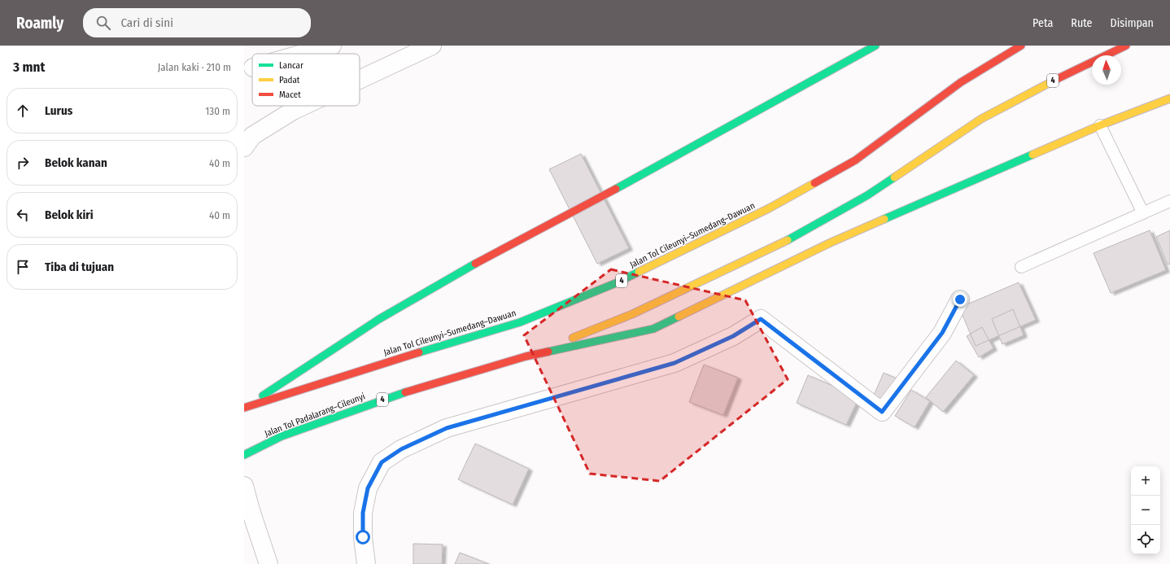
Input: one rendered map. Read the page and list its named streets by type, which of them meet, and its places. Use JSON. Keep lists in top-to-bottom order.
{
  "streets": {
    "highway": ["4", "Jalan Tol Cileunyi–Sumedang–Dawuan", "Jalan Tol Padalarang–Cileunyi"]
  },
  "crossings": [
    ["4", "Jalan Tol Padalarang–Cileunyi"]
  ],
  "legend": ["Lancar", "Padat", "Macet"],
  "north": "top",
  "page": {
    "header": "Roamly",
    "search": "Cari di sini",
    "nav": ["Peta", "Rute", "Disimpan"],
    "heading": ["3 mnt", "Jalan kaki · 210 m"],
    "list": [
      ["Lurus", "130 m"],
      ["Belok kanan", "40 m"],
      ["Belok kiri", "40 m"],
      "Tiba di tujuan"
    ],
    "map_buttons": ["+", "−"]
  }
}
